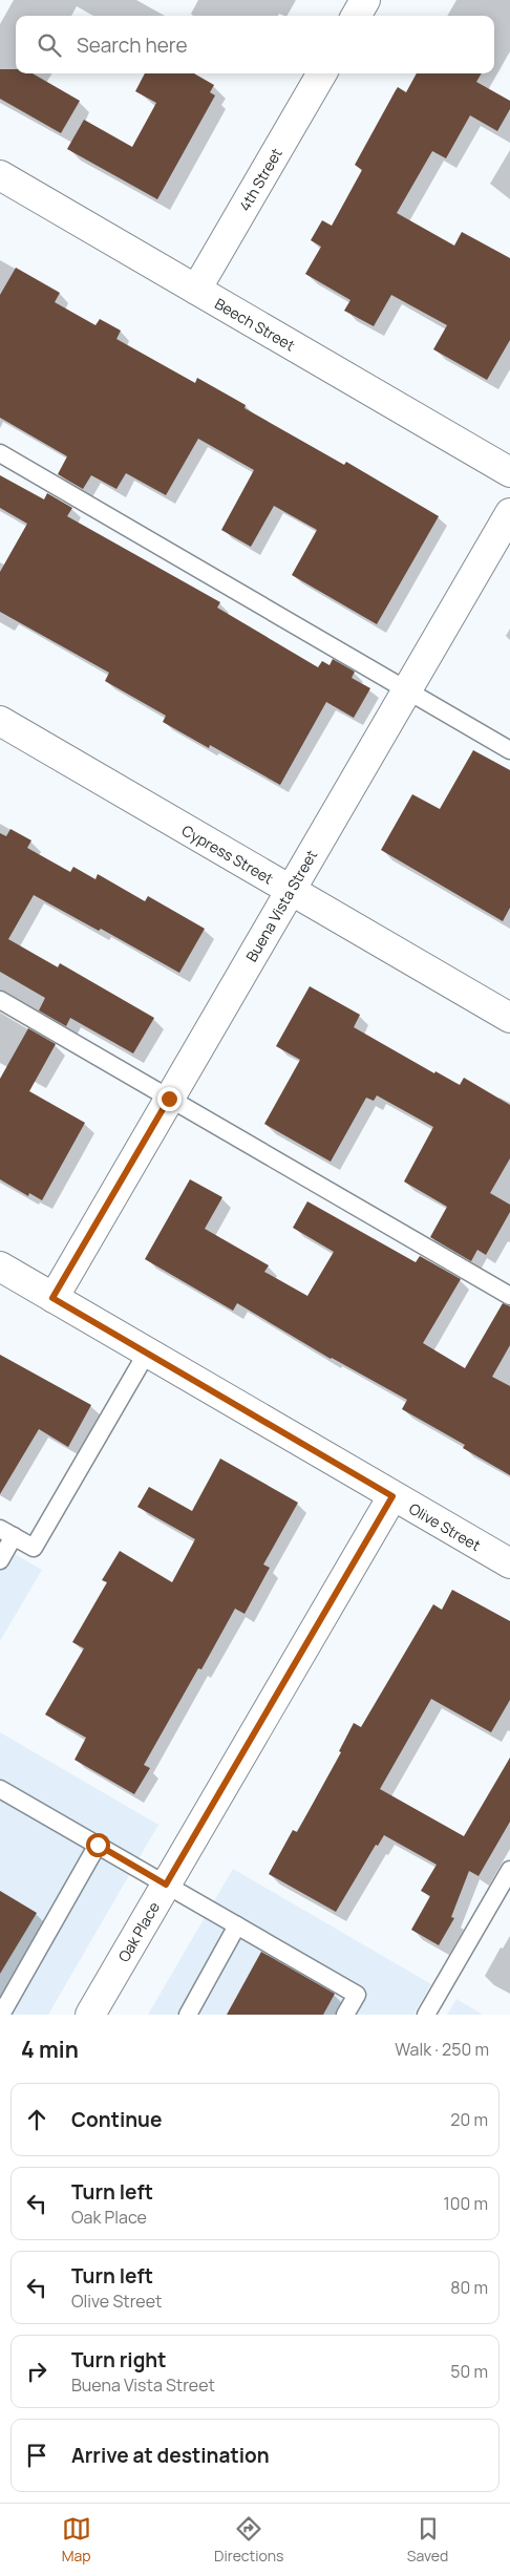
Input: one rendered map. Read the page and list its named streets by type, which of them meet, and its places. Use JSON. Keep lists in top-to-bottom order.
{
  "streets": {
    "street": [
      "4th Street",
      "Beech Street",
      "Cypress Street",
      "Buena Vista Street",
      "Olive Street",
      "Oak Place"
    ]
  },
  "crossings": [
    ["4th Street", "Beech Street"],
    ["Cypress Street", "Buena Vista Street"],
    ["Buena Vista Street", "Olive Street"],
    ["Olive Street", "Oak Place"]
  ],
  "page": {
    "search": "Search here",
    "heading": ["4 min", "Walk · 250 m"],
    "list": [
      ["Continue", "20 m"],
      ["Turn left", "Oak Place", "100 m"],
      ["Turn left", "Olive Street", "80 m"],
      ["Turn right", "Buena Vista Street", "50 m"],
      "Arrive at destination"
    ],
    "nav": ["Map", "Directions", "Saved"]
  }
}
